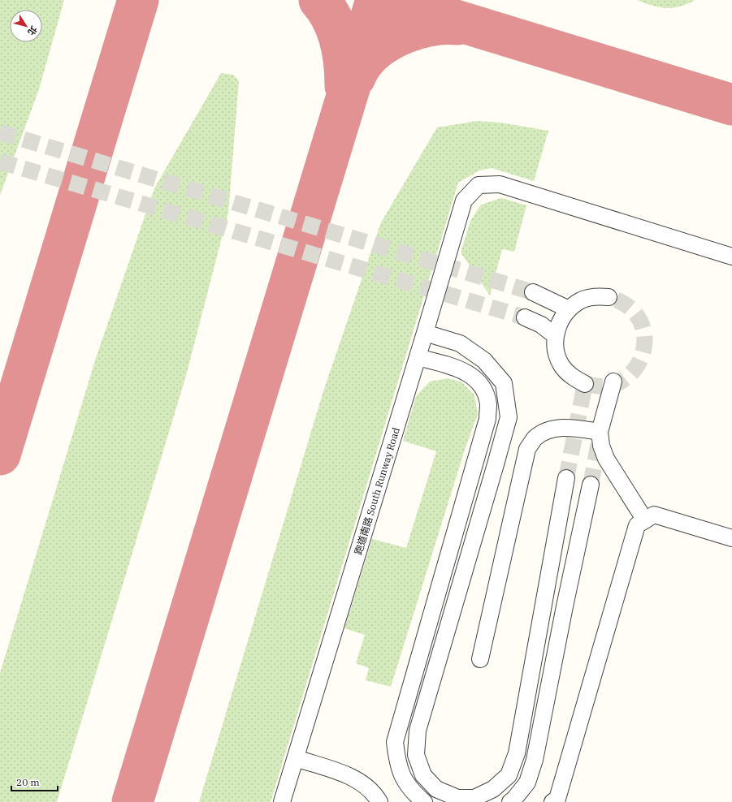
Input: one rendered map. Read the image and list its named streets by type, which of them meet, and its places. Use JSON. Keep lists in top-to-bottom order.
{
  "streets": {
    "lane": ["跑道南路 South Runway Road"]
  },
  "scale_bar": "20 m",
  "north": "bottom right"
}
